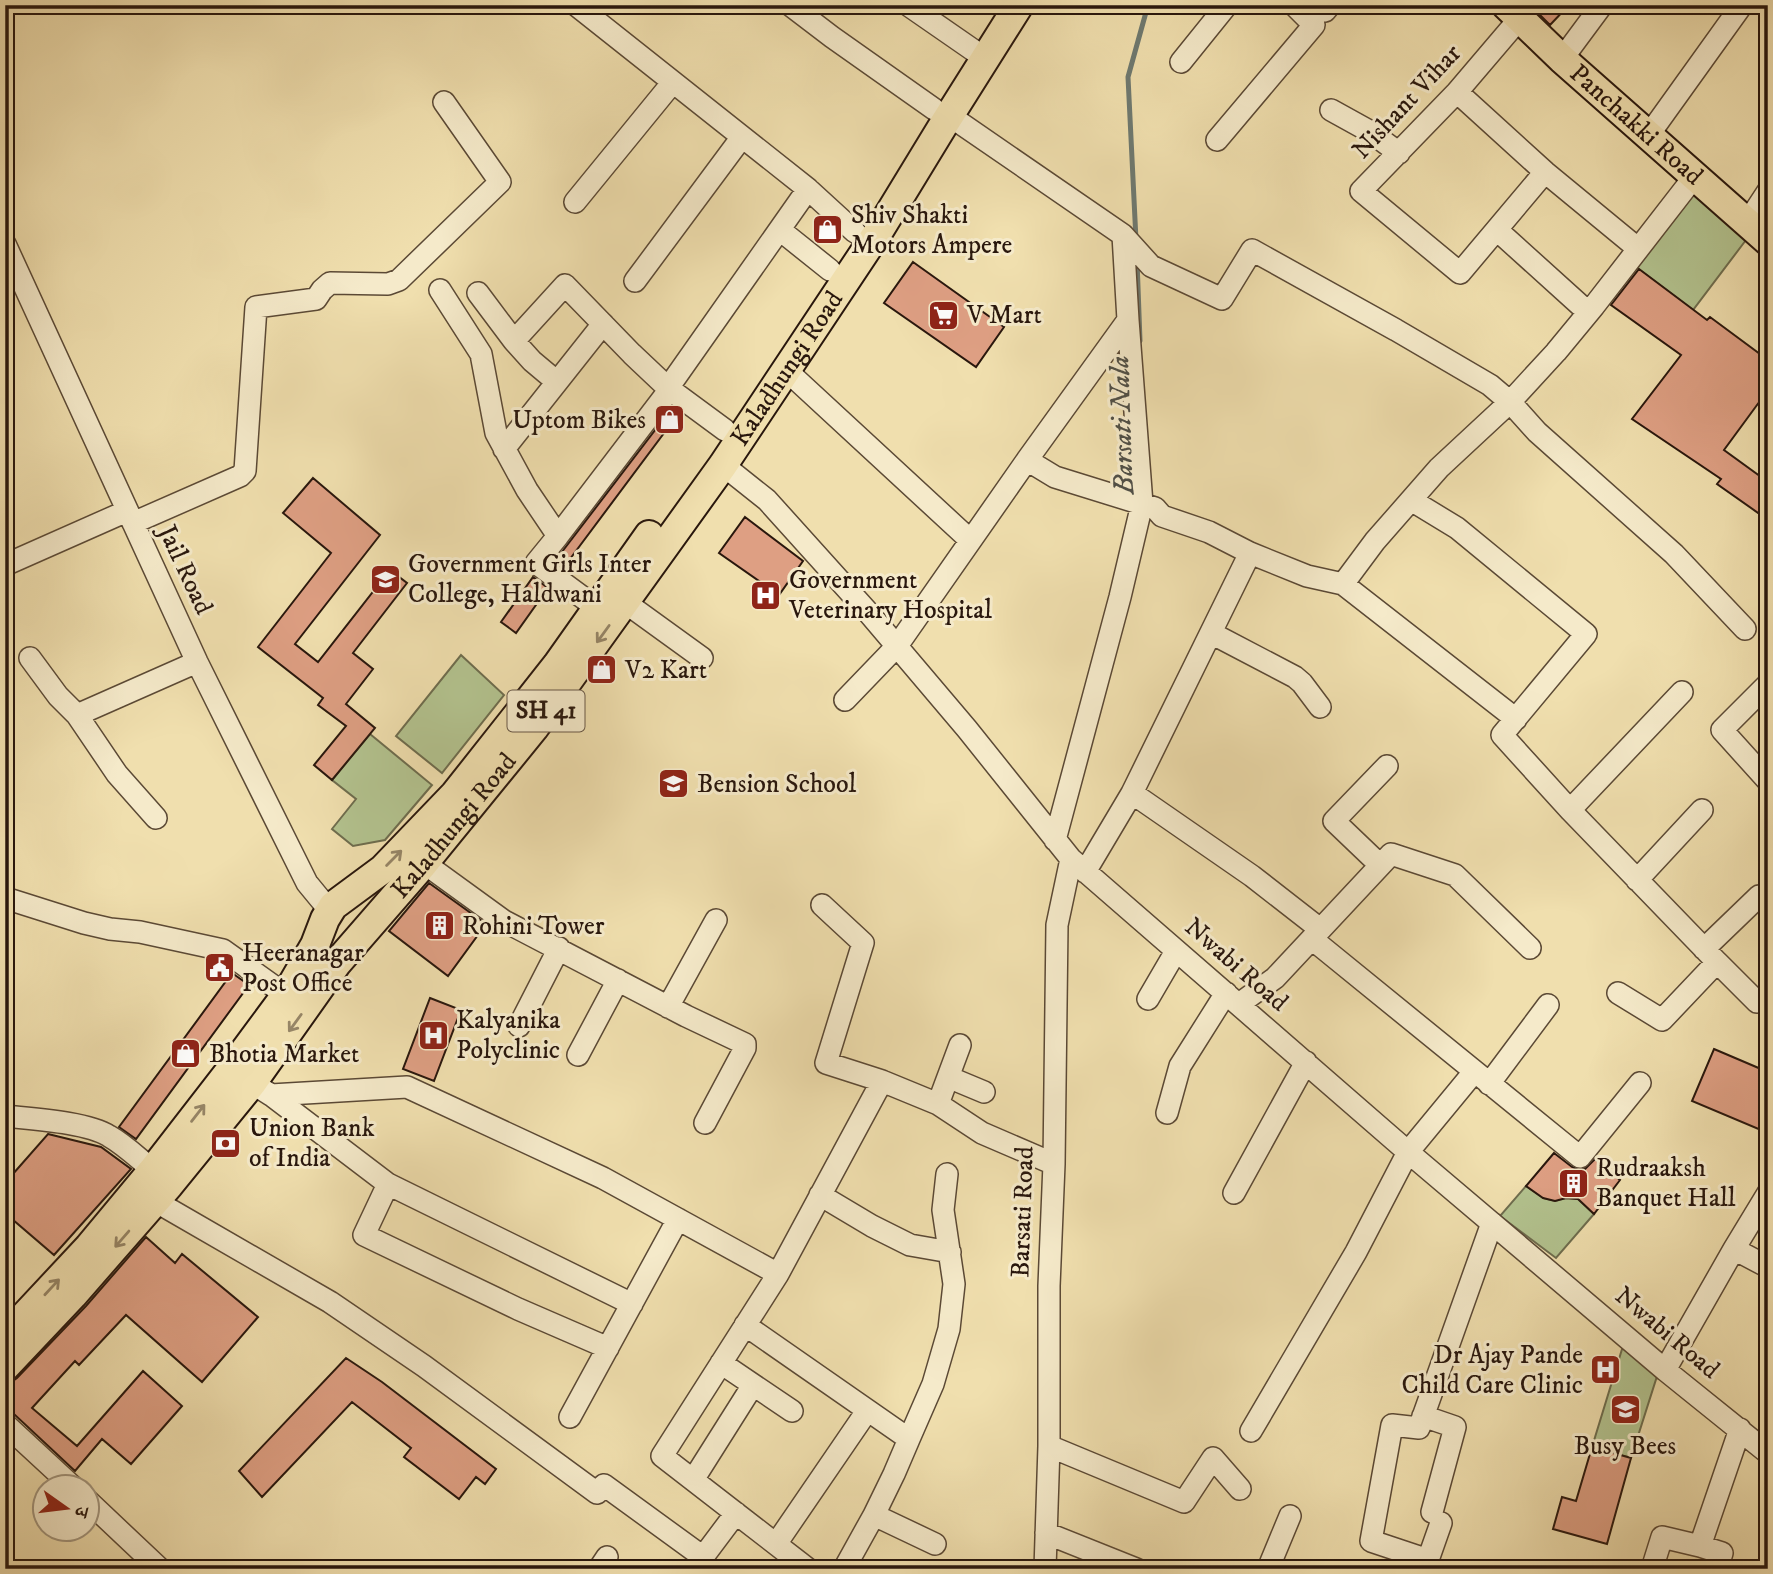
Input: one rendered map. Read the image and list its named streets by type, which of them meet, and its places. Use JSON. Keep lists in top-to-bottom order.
{
  "streets": {
    "main road": ["Panchakki Road", "Kaladhungi Road", "SH 41"],
    "street": [
      "Nishant Vihar",
      "Jail Road",
      "Nwabi Road",
      "Barsati Road"
    ]
  },
  "crossings": [
    ["Nishant Vihar", "Panchakki Road"],
    ["Kaladhungi Road", "Jail Road"],
    ["Kaladhungi Road", "Nwabi Road"],
    ["Nwabi Road", "Barsati Road"]
  ],
  "water": ["Barsati Nala"],
  "places": {
    "shop": [
      "Shiv Shakti Motors Ampere",
      "Uptom Bikes",
      "V2 Kart",
      "Bhotia Market"
    ],
    "supermarket": ["V Mart"],
    "school or university": ["Government Girls Inter College, Haldwani", "Bension School", "Busy Bees"],
    "hospital": ["Government Veterinary Hospital", "Kalyanika Polyclinic", "Dr Ajay Pande Child Care Clinic"],
    "building": ["Rohini Tower", "Rudraaksh Banquet Hall"],
    "public building": ["Heeranagar Post Office"],
    "bank": ["Union Bank of India"]
  },
  "north": "right"
}
